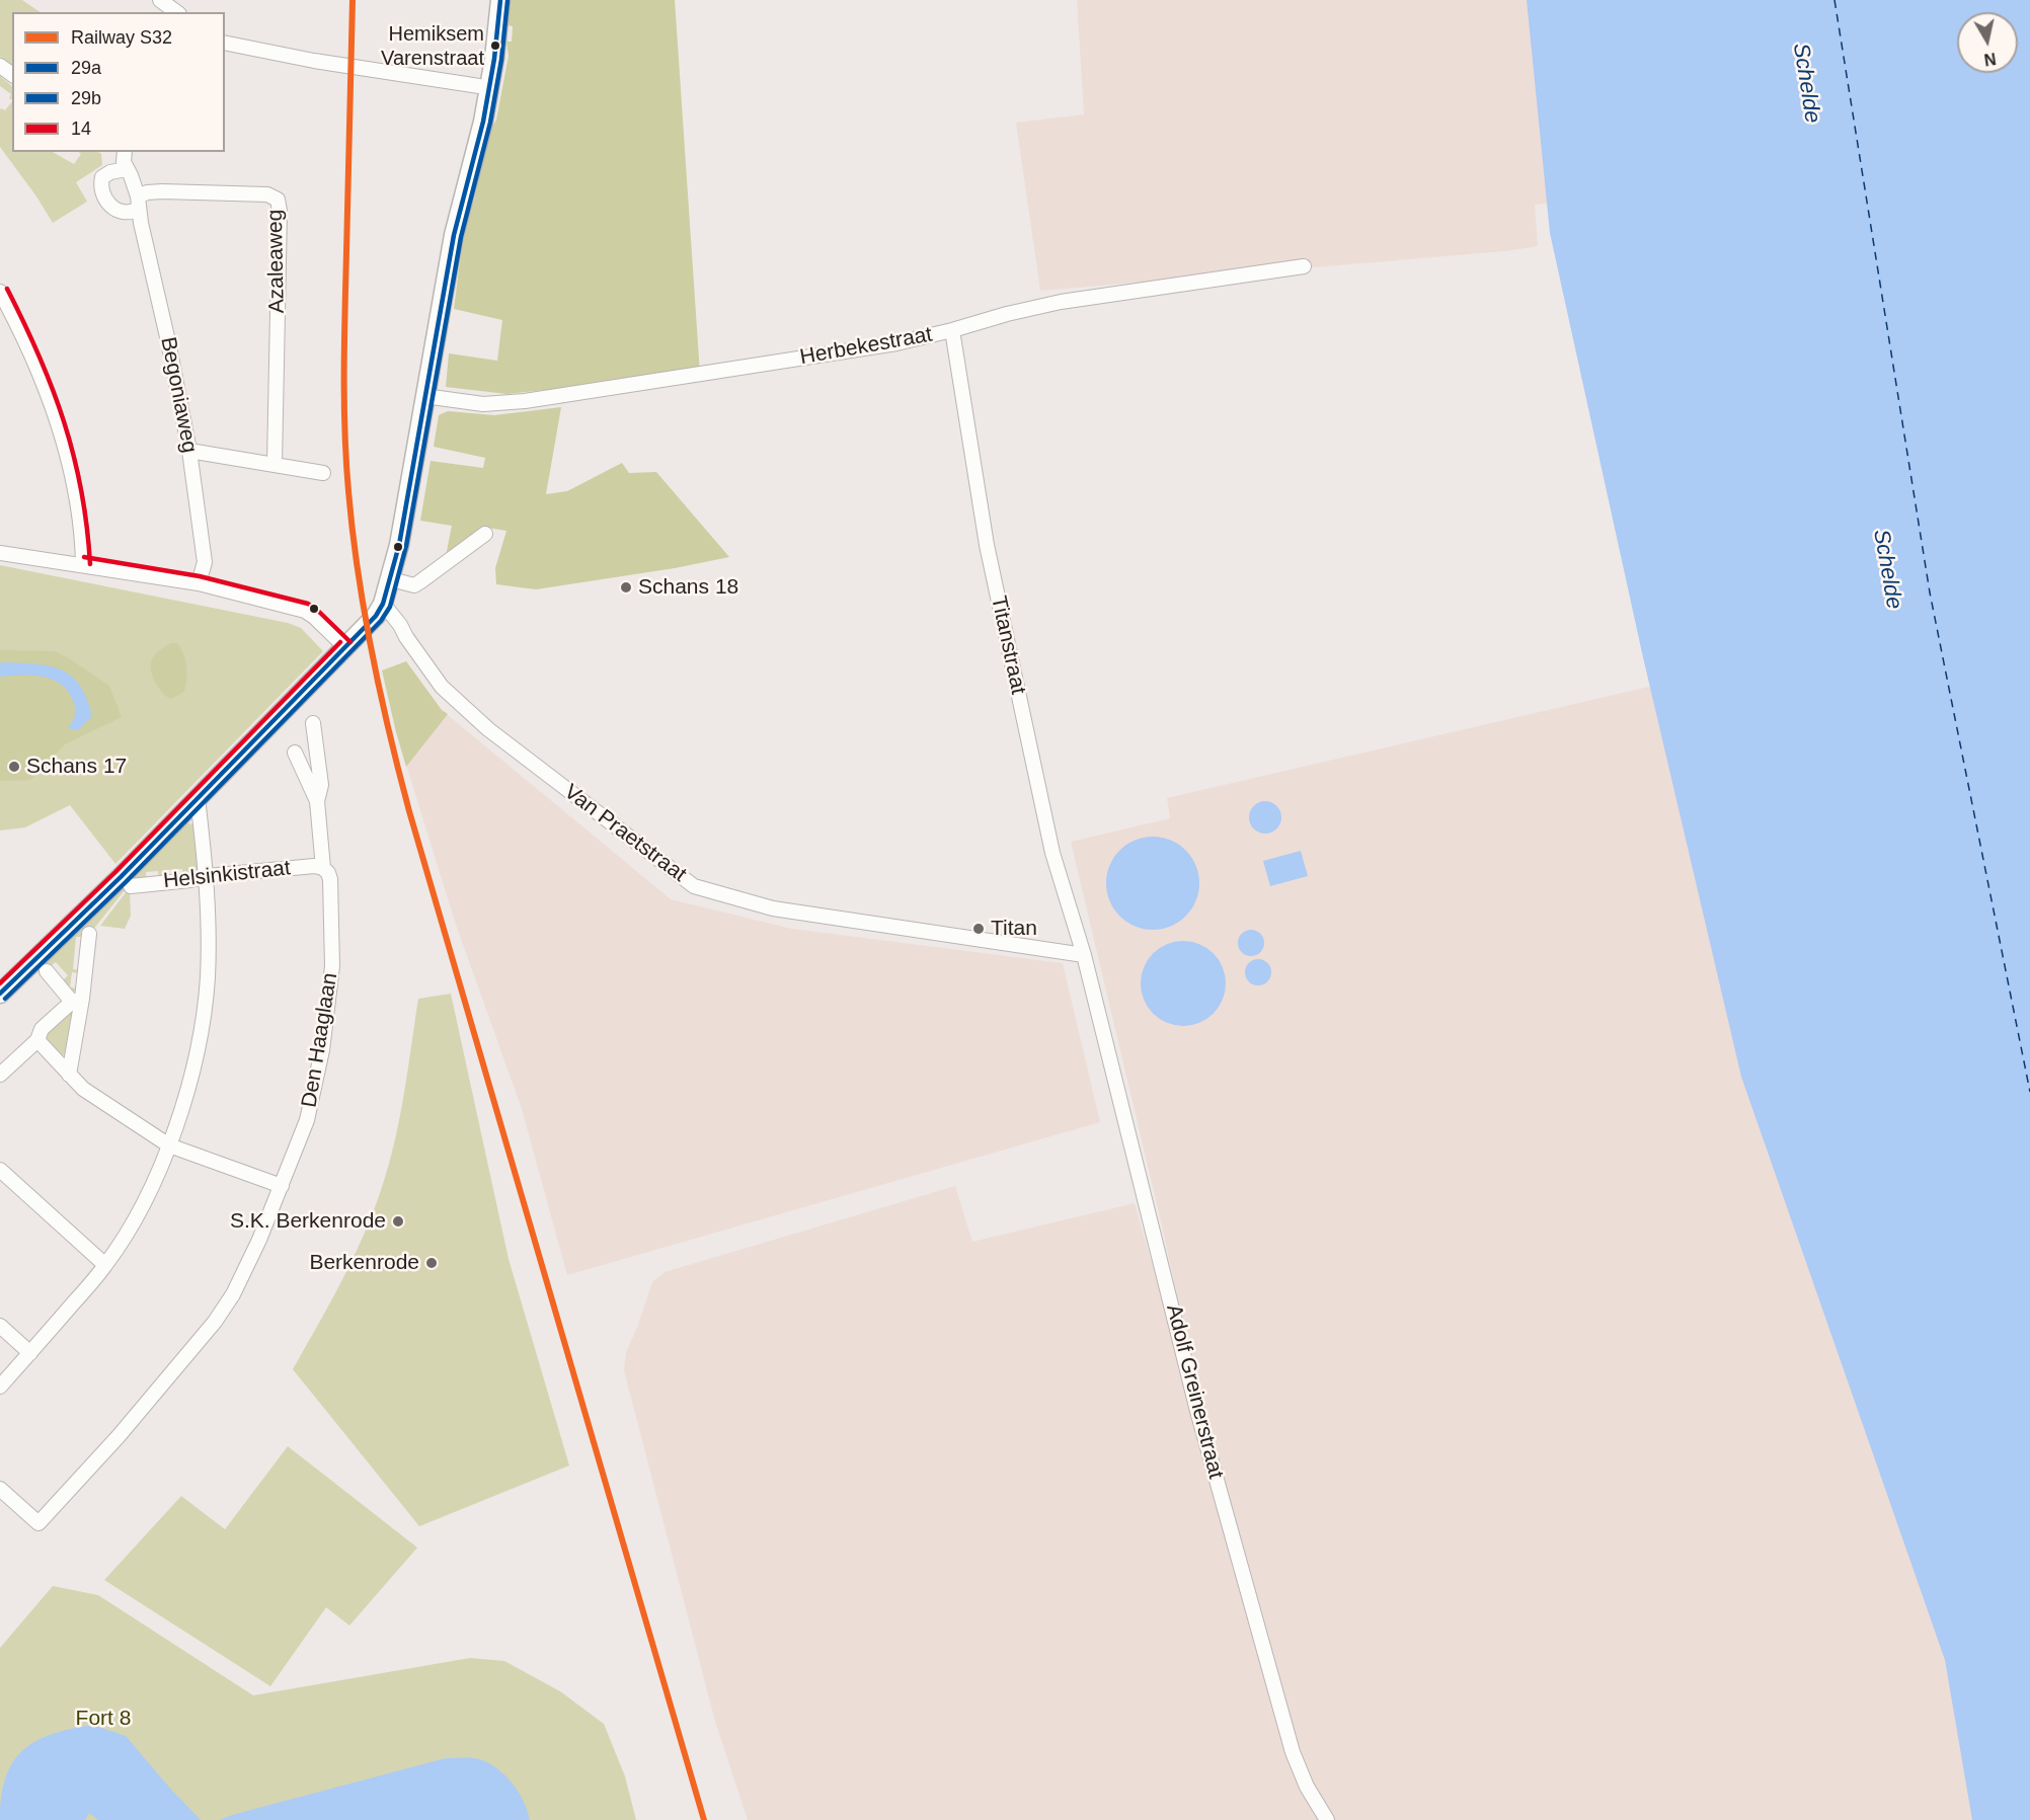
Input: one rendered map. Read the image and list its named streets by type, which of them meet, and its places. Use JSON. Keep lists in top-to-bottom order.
{
  "streets": {
    "street": [
      "Azaleaweg",
      "Herbekestraat",
      "Begoniaweg",
      "Titanstraat",
      "Van Praetstraat",
      "Helsinkistraat",
      "Den Haaglaan",
      "Adolf Greinerstraat"
    ]
  },
  "crossings": [
    ["Azaleaweg", "Begoniaweg"],
    ["Herbekestraat", "Titanstraat"],
    ["Titanstraat", "Van Praetstraat"],
    ["Titanstraat", "Adolf Greinerstraat"],
    ["Van Praetstraat", "Adolf Greinerstraat"],
    ["Helsinkistraat", "Den Haaglaan"]
  ],
  "water": ["Schelde"],
  "parks": ["Fort 8"],
  "places": [
    "Hemiksem Varenstraat",
    "Schans 18",
    "Schans 17",
    "Titan",
    "S.K. Berkenrode",
    "Berkenrode"
  ],
  "lines": [
    "rail line S32",
    "transit line 29a",
    "transit line 29b",
    "transit line 14"
  ],
  "legend": [
    "Railway S32",
    "29a",
    "29b",
    "14"
  ],
  "north": "bottom"
}
